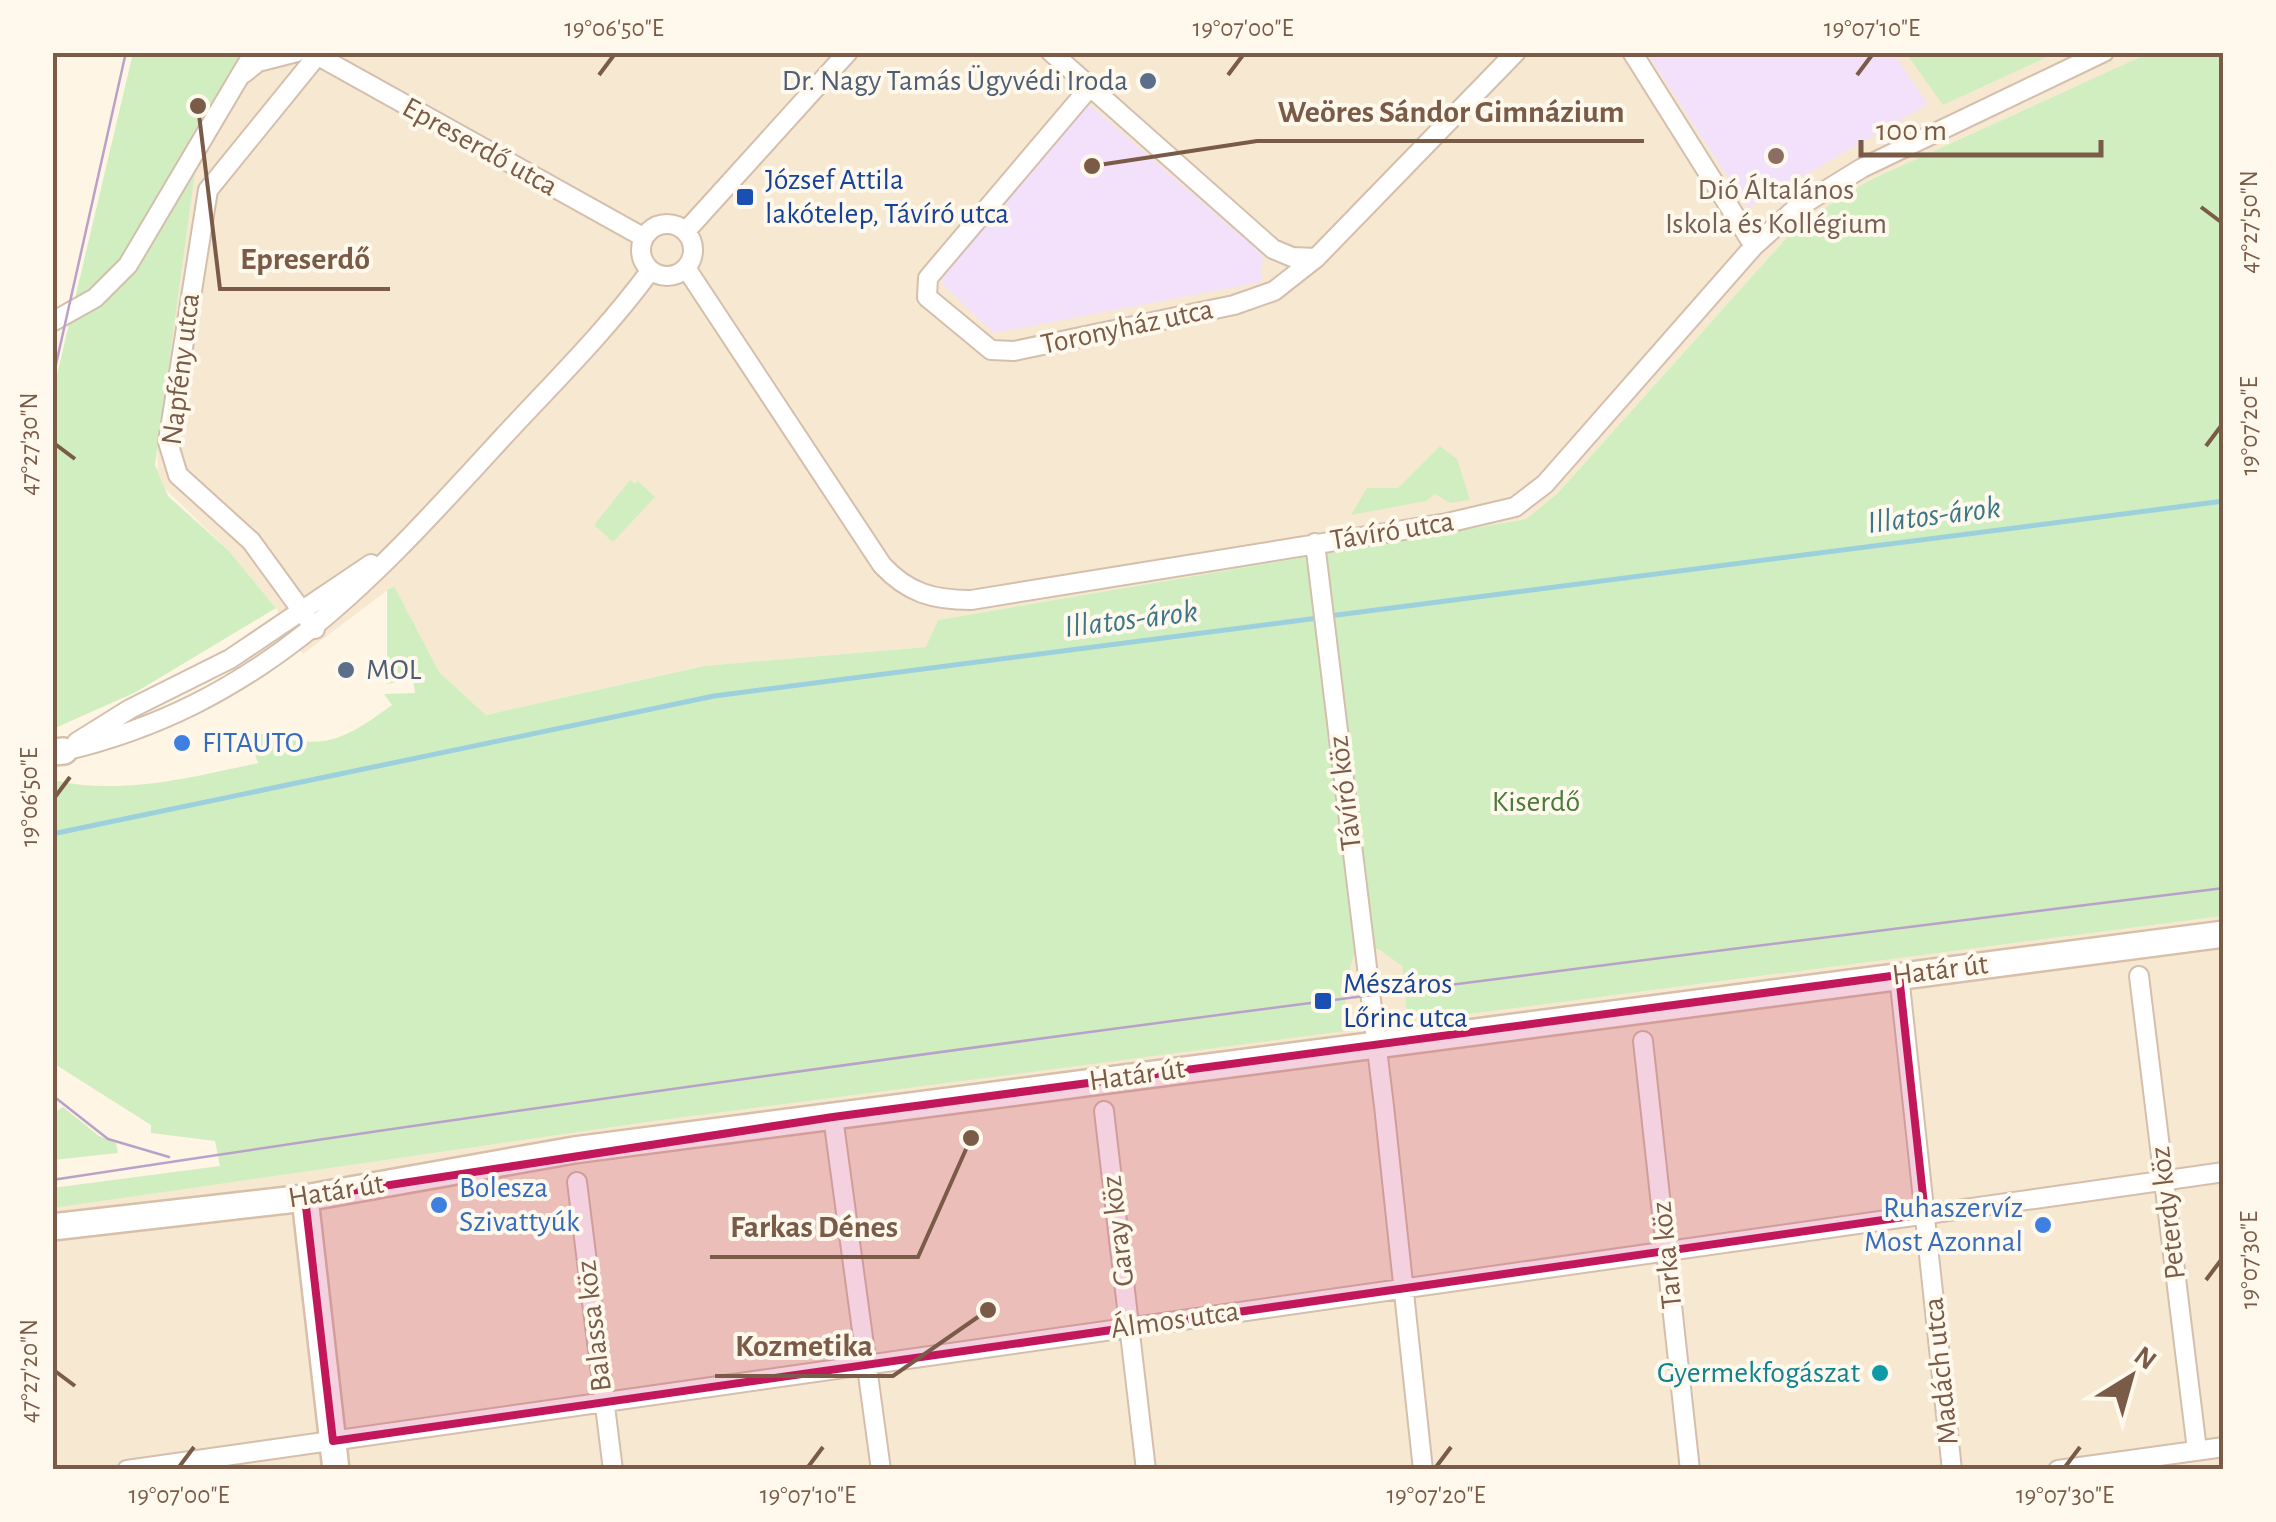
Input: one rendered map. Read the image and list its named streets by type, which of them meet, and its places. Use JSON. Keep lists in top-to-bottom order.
{
  "streets": {
    "main road": ["Határ út"],
    "street": [
      "Epreserdő utca",
      "Toronyház utca",
      "Napfény utca",
      "Távíró utca",
      "Távíró köz",
      "Peterdy köz",
      "Garay köz",
      "Tarka köz",
      "Álmos utca",
      "Balassa köz",
      "Madách utca"
    ]
  },
  "crossings": [
    ["Epreserdő utca", "Napfény utca"],
    ["Epreserdő utca", "Távíró utca"],
    ["Távíró utca", "Távíró köz"],
    ["Távíró köz", "Határ út"],
    ["Határ út", "Madách utca"],
    ["Peterdy köz", "Álmos utca"],
    ["Garay köz", "Álmos utca"],
    ["Tarka köz", "Álmos utca"],
    ["Álmos utca", "Balassa köz"],
    ["Álmos utca", "Madách utca"]
  ],
  "water": ["Illatos-árok"],
  "parks": ["Kiserdő"],
  "places": {
    "other": [
      "Dr. Nagy Tamás Ügyvédi Iroda",
      "Epreserdő",
      "Dió Általános Iskola és Kollégium",
      "Weöres Sándor Gimnázium",
      "MOL",
      "FITAUTO",
      "Farkas Dénes",
      "Bolesza Szivattyúk",
      "Ruhaszervíz Most Azonnal",
      "Kozmetika",
      "Gyermekfogászat"
    ],
    "transit": ["József Attila lakótelep, Távíró utca", "Mészáros Lőrinc utca"]
  },
  "scale_bar": "100 m",
  "north": "top right",
  "coordinates": [
    "19°06'50\"E",
    "19°07'00\"E",
    "19°07'10\"E",
    "47°27'50\"N",
    "19°07'20\"E",
    "47°27'30\"N",
    "19°07'30\"E",
    "47°27'20\"N"
  ]
}
